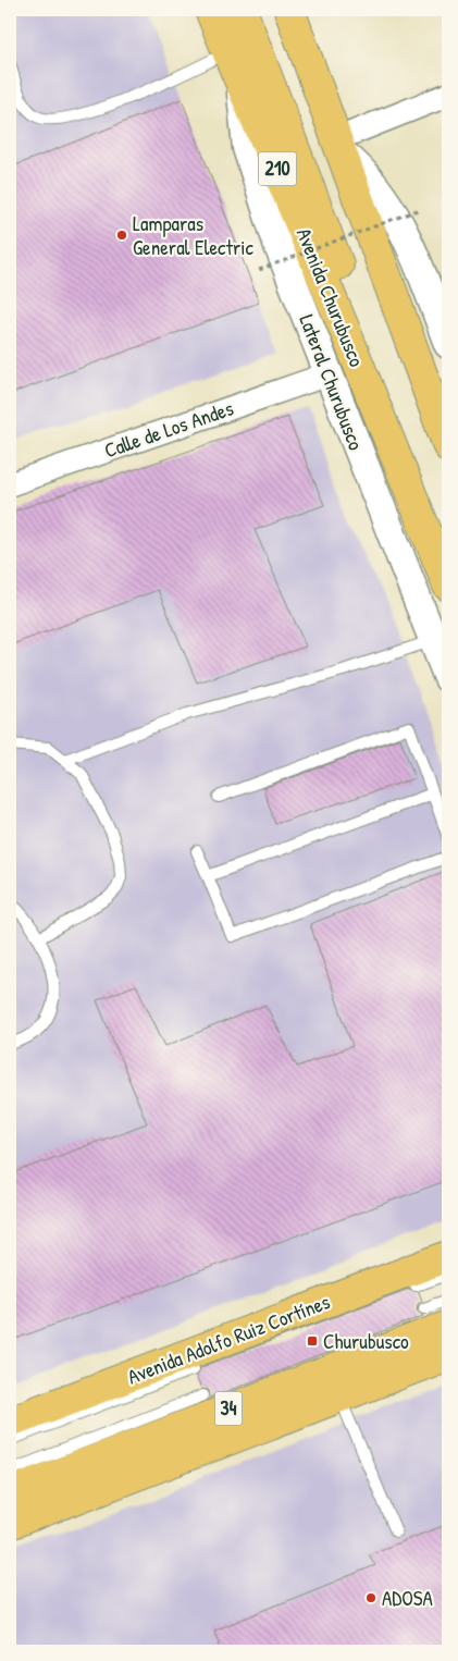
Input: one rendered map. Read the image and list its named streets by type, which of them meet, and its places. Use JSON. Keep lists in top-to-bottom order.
{
  "streets": {
    "main road": [
      "210",
      "Avenida Churubusco",
      "Avenida Adolfo Ruiz Cortínes",
      "34"
    ],
    "street": ["Lateral Churubusco", "Calle de Los Andes"]
  },
  "crossings": [
    ["Avenida Churubusco", "Lateral Churubusco"],
    ["Lateral Churubusco", "Calle de Los Andes"]
  ],
  "places": {
    "other": ["Lamparas General Electric", "ADOSA"],
    "transit": ["Churubusco"]
  }
}
